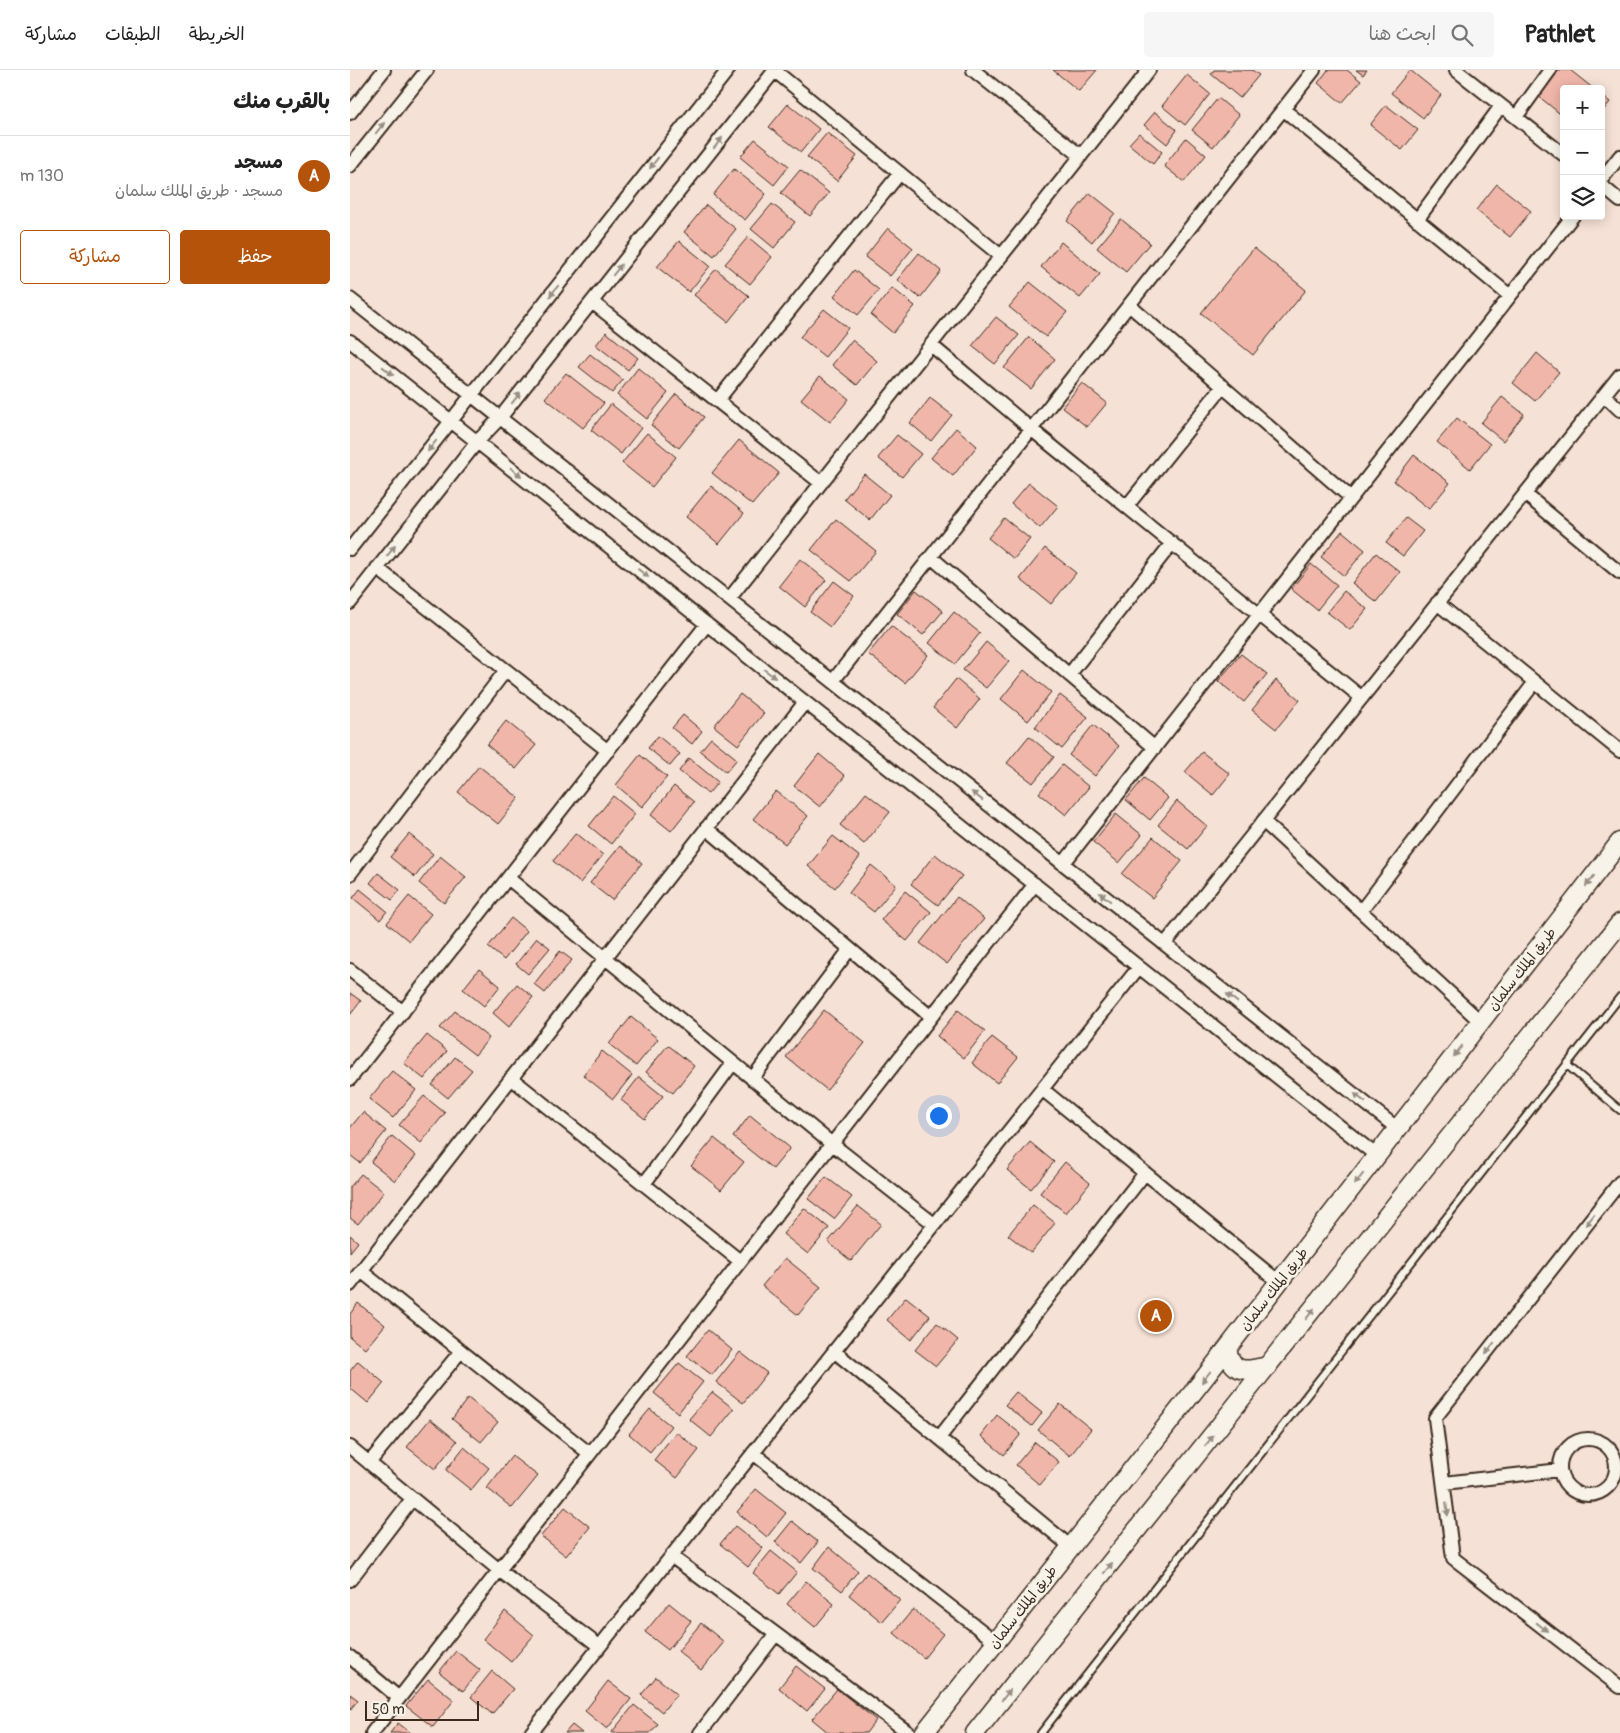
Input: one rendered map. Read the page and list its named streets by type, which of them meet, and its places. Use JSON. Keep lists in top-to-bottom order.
{
  "streets": {
    "main road": ["طريق الملك سلمان"]
  },
  "scale_bar": "50 m",
  "page": {
    "header": "Pathlet",
    "search": "ابحث هنا",
    "nav": ["الخريطة", "الطبقات", "مشاركة"],
    "heading": "بالقرب منك",
    "map_buttons": ["+", "−"],
    "list": [
      {
        "mark": "A",
        "name": "مسجد",
        "note": "مسجد · طريق الملك سلمان",
        "value": "130 m"
      }
    ],
    "buttons": ["حفظ", "مشاركة"],
    "pins": "A",
    "scale": "50 m"
  }
}
